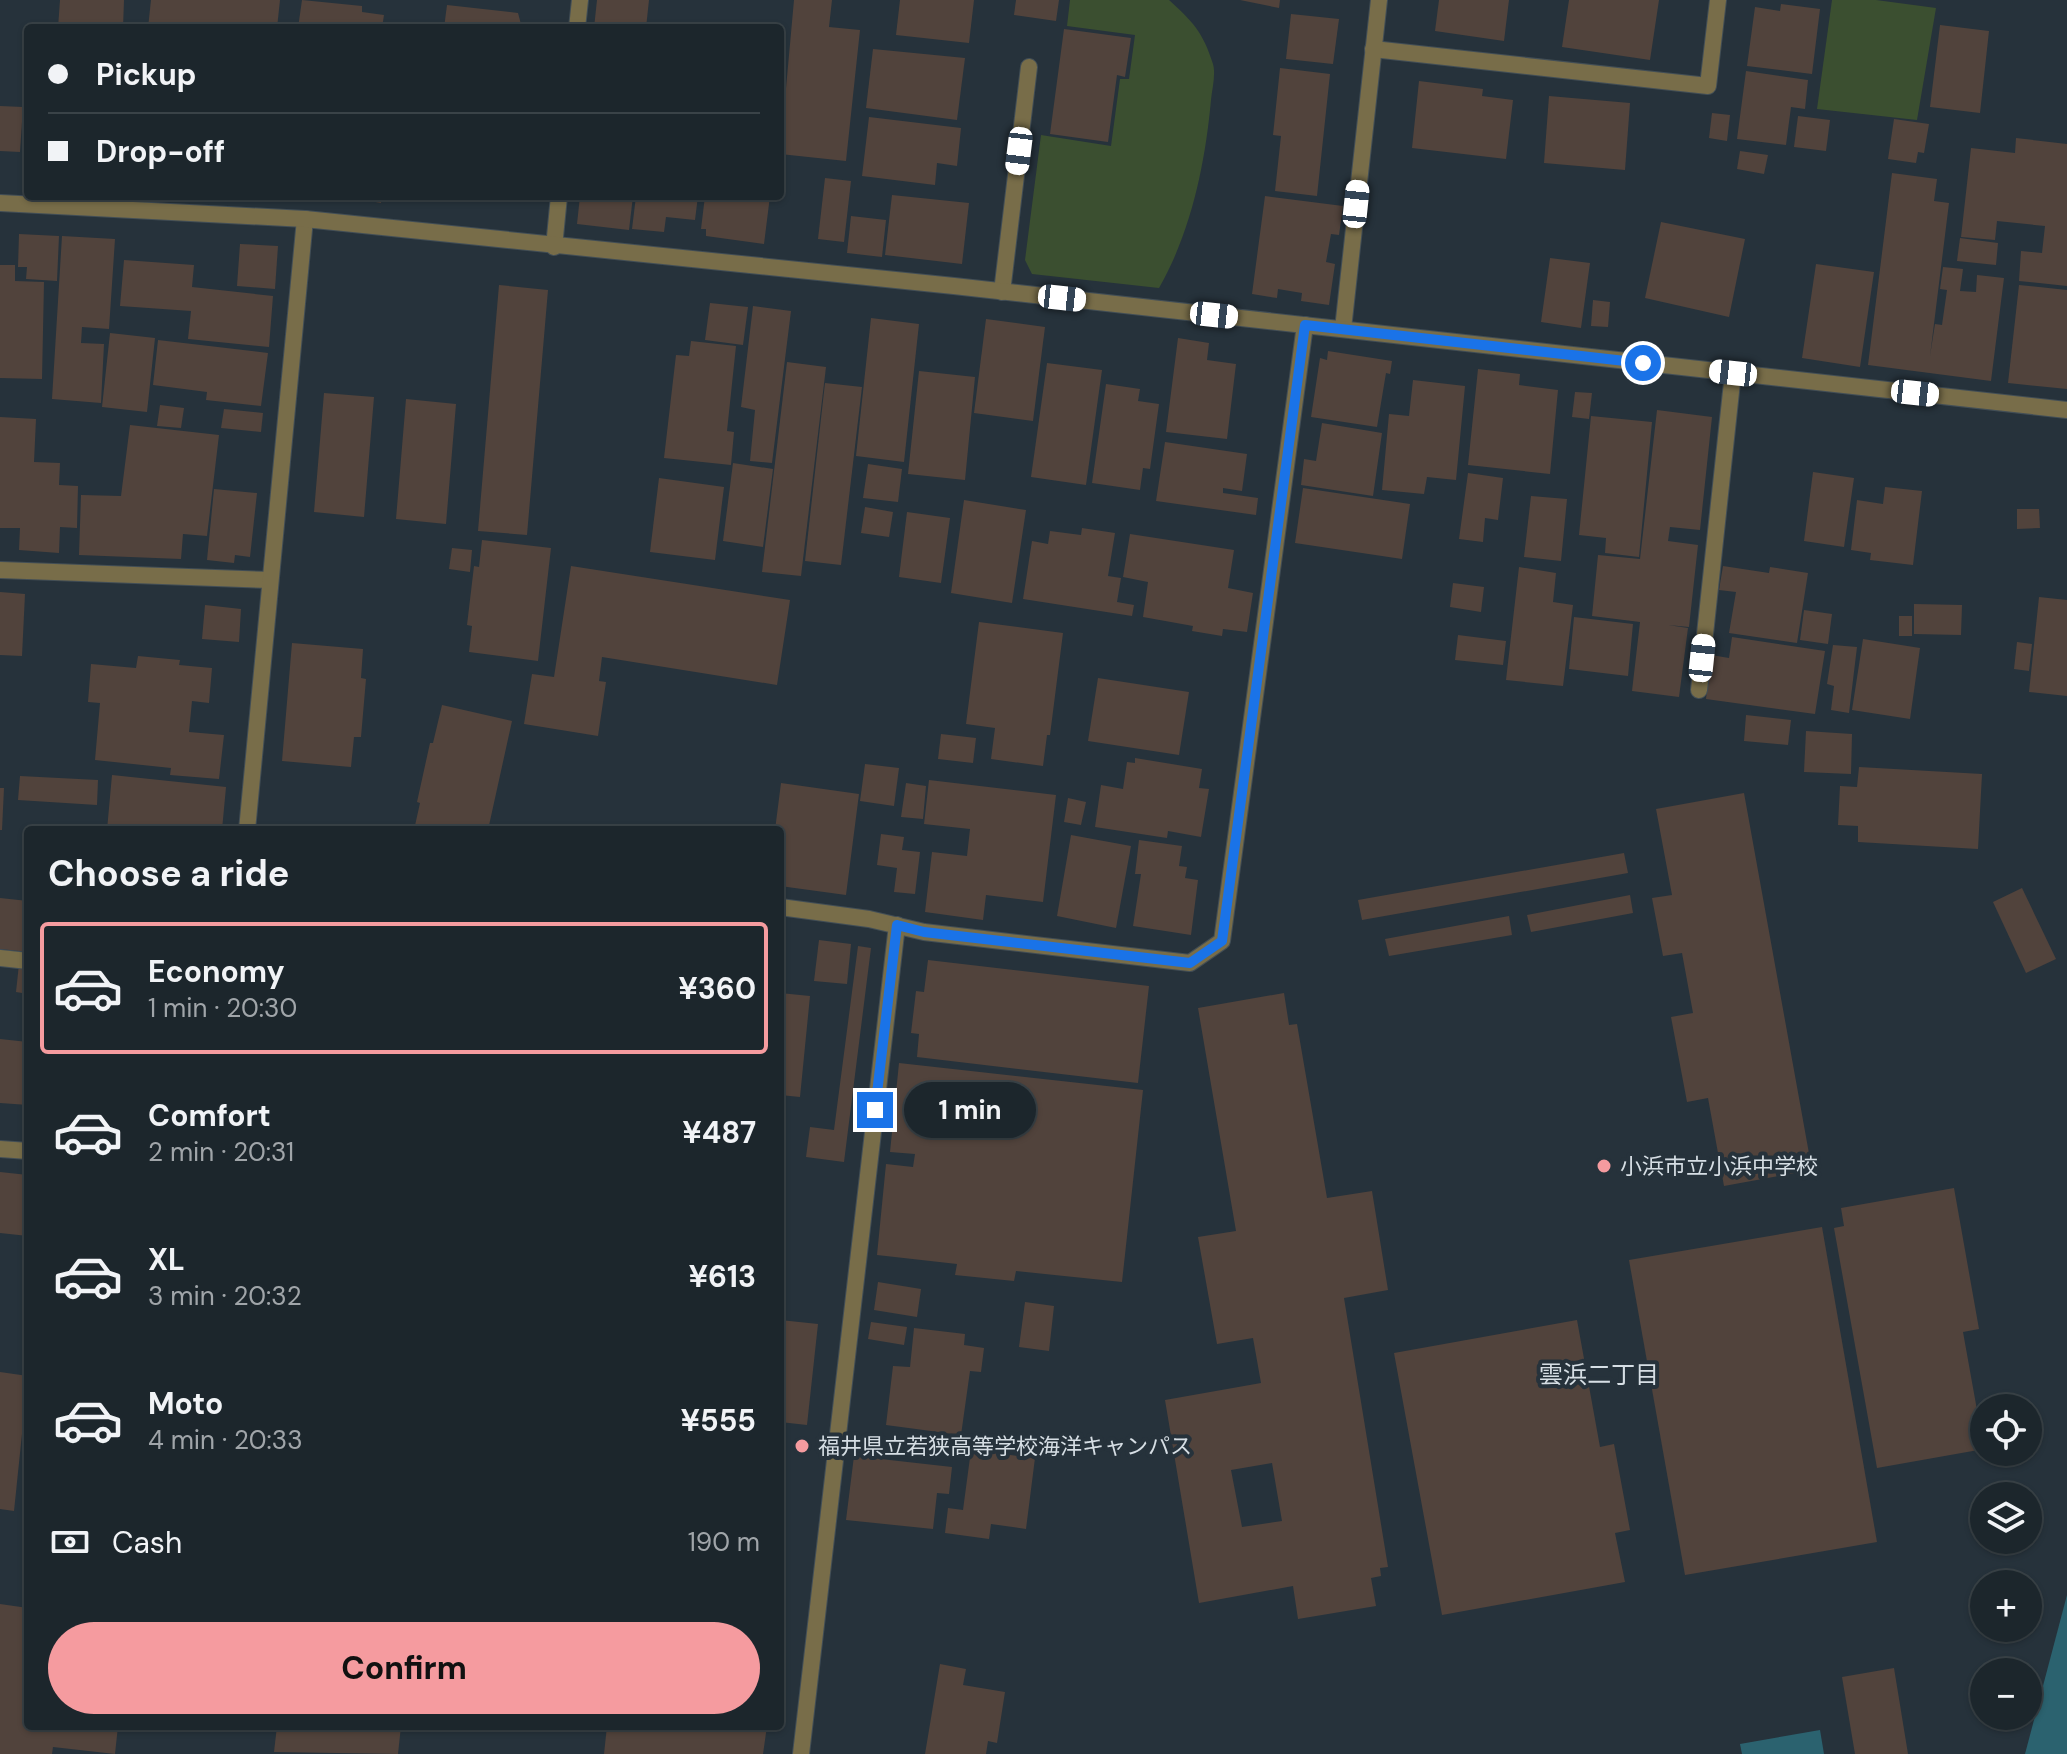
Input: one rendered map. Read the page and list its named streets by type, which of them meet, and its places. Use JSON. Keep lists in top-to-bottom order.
{
  "districts": ["雲浜二丁目"],
  "places": ["小浜市立小浜中学校", "福井県立若狭高等学校海洋キャンパス"],
  "page": {
    "banner": ["Pickup", "Drop-off"],
    "heading": "Choose a ride",
    "list": [
      {
        "name": "Economy",
        "note": "1 min · 20:30",
        "value": "¥360"
      },
      {
        "name": "Comfort",
        "note": "2 min · 20:31",
        "value": "¥487"
      },
      {
        "name": "XL",
        "note": "3 min · 20:32",
        "value": "¥613"
      },
      {
        "name": "Moto",
        "note": "4 min · 20:33",
        "value": "¥555"
      }
    ],
    "bubble": "1 min",
    "map_buttons": ["+", "−"],
    "pay": ["Cash", "190 m"],
    "buttons": "Confirm"
  }
}
